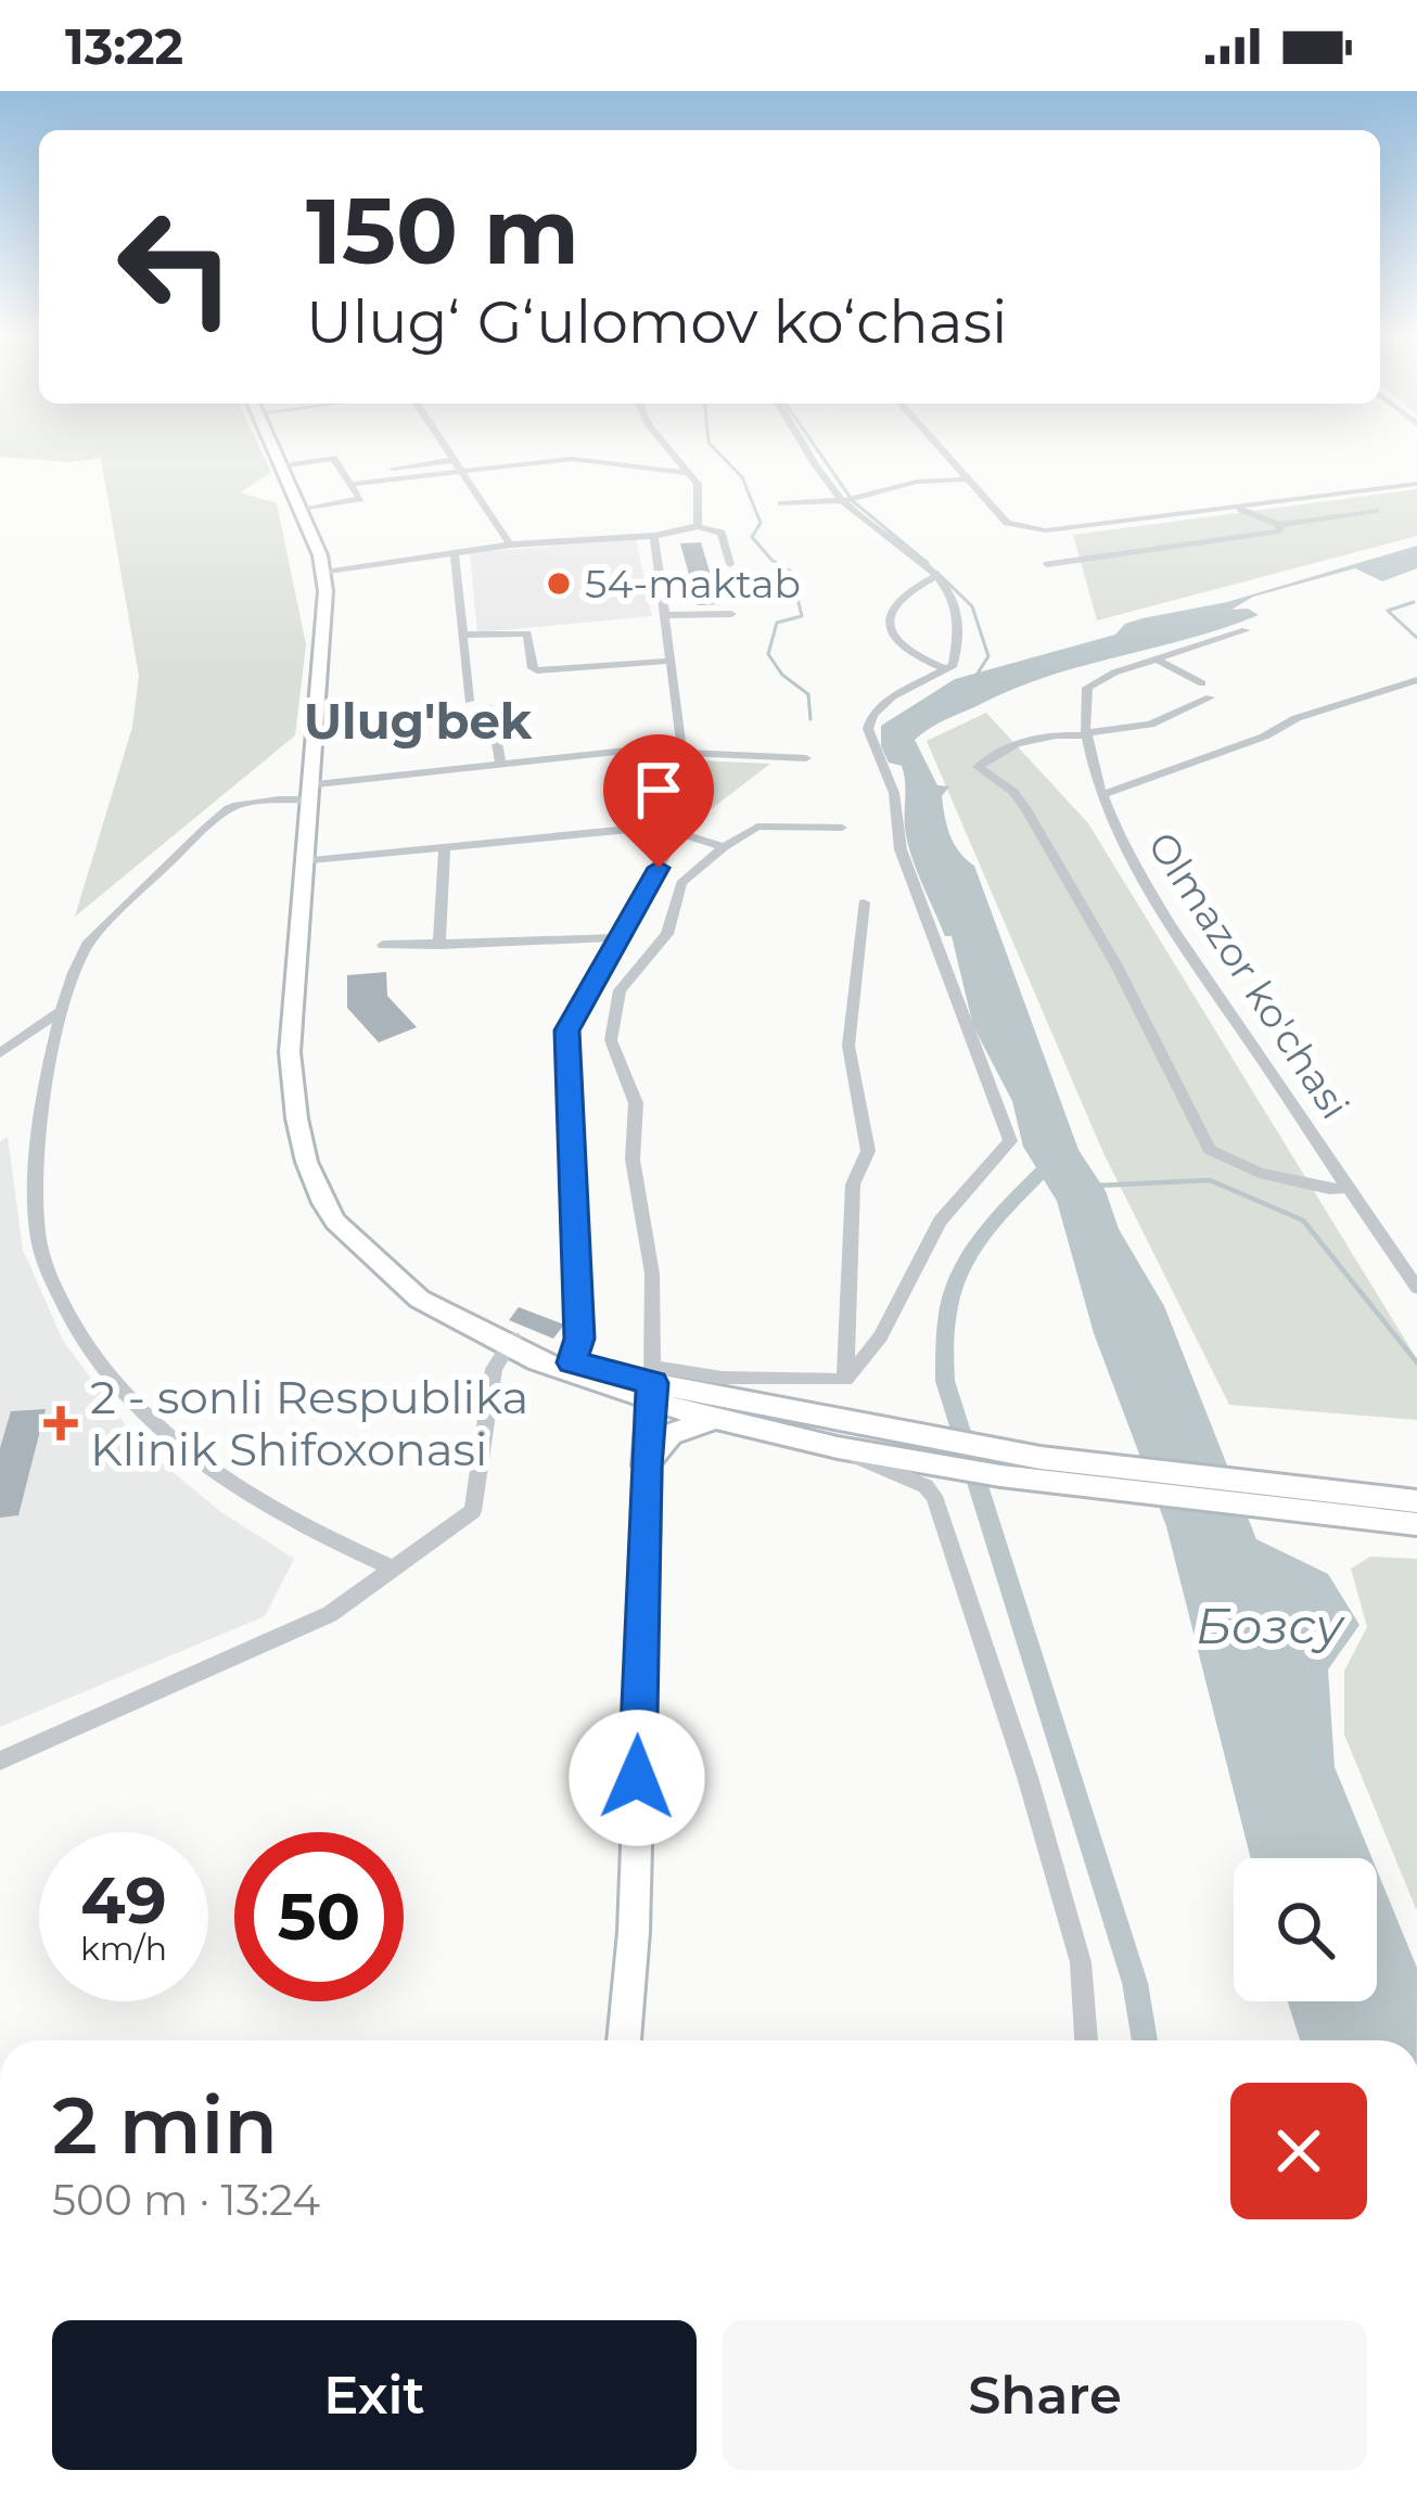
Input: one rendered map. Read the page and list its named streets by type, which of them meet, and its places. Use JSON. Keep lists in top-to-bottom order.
{
  "streets": {
    "street": ["Olmazor ko'chasi"]
  },
  "districts": ["Ulug'bek"],
  "water": ["Бозсу"],
  "places": {
    "other": ["54-maktab"],
    "health": ["2 - sonli Respublika Klinik Shifoxonasi"]
  },
  "page": {
    "status": "13:22",
    "turn": ["150 m", "Ulugʻ Gʻulomov koʻchasi"],
    "speed": "49 km/h",
    "limit": "50",
    "heading": ["2 min", "500 m · 13:24"],
    "buttons": ["Exit", "Share"]
  }
}
